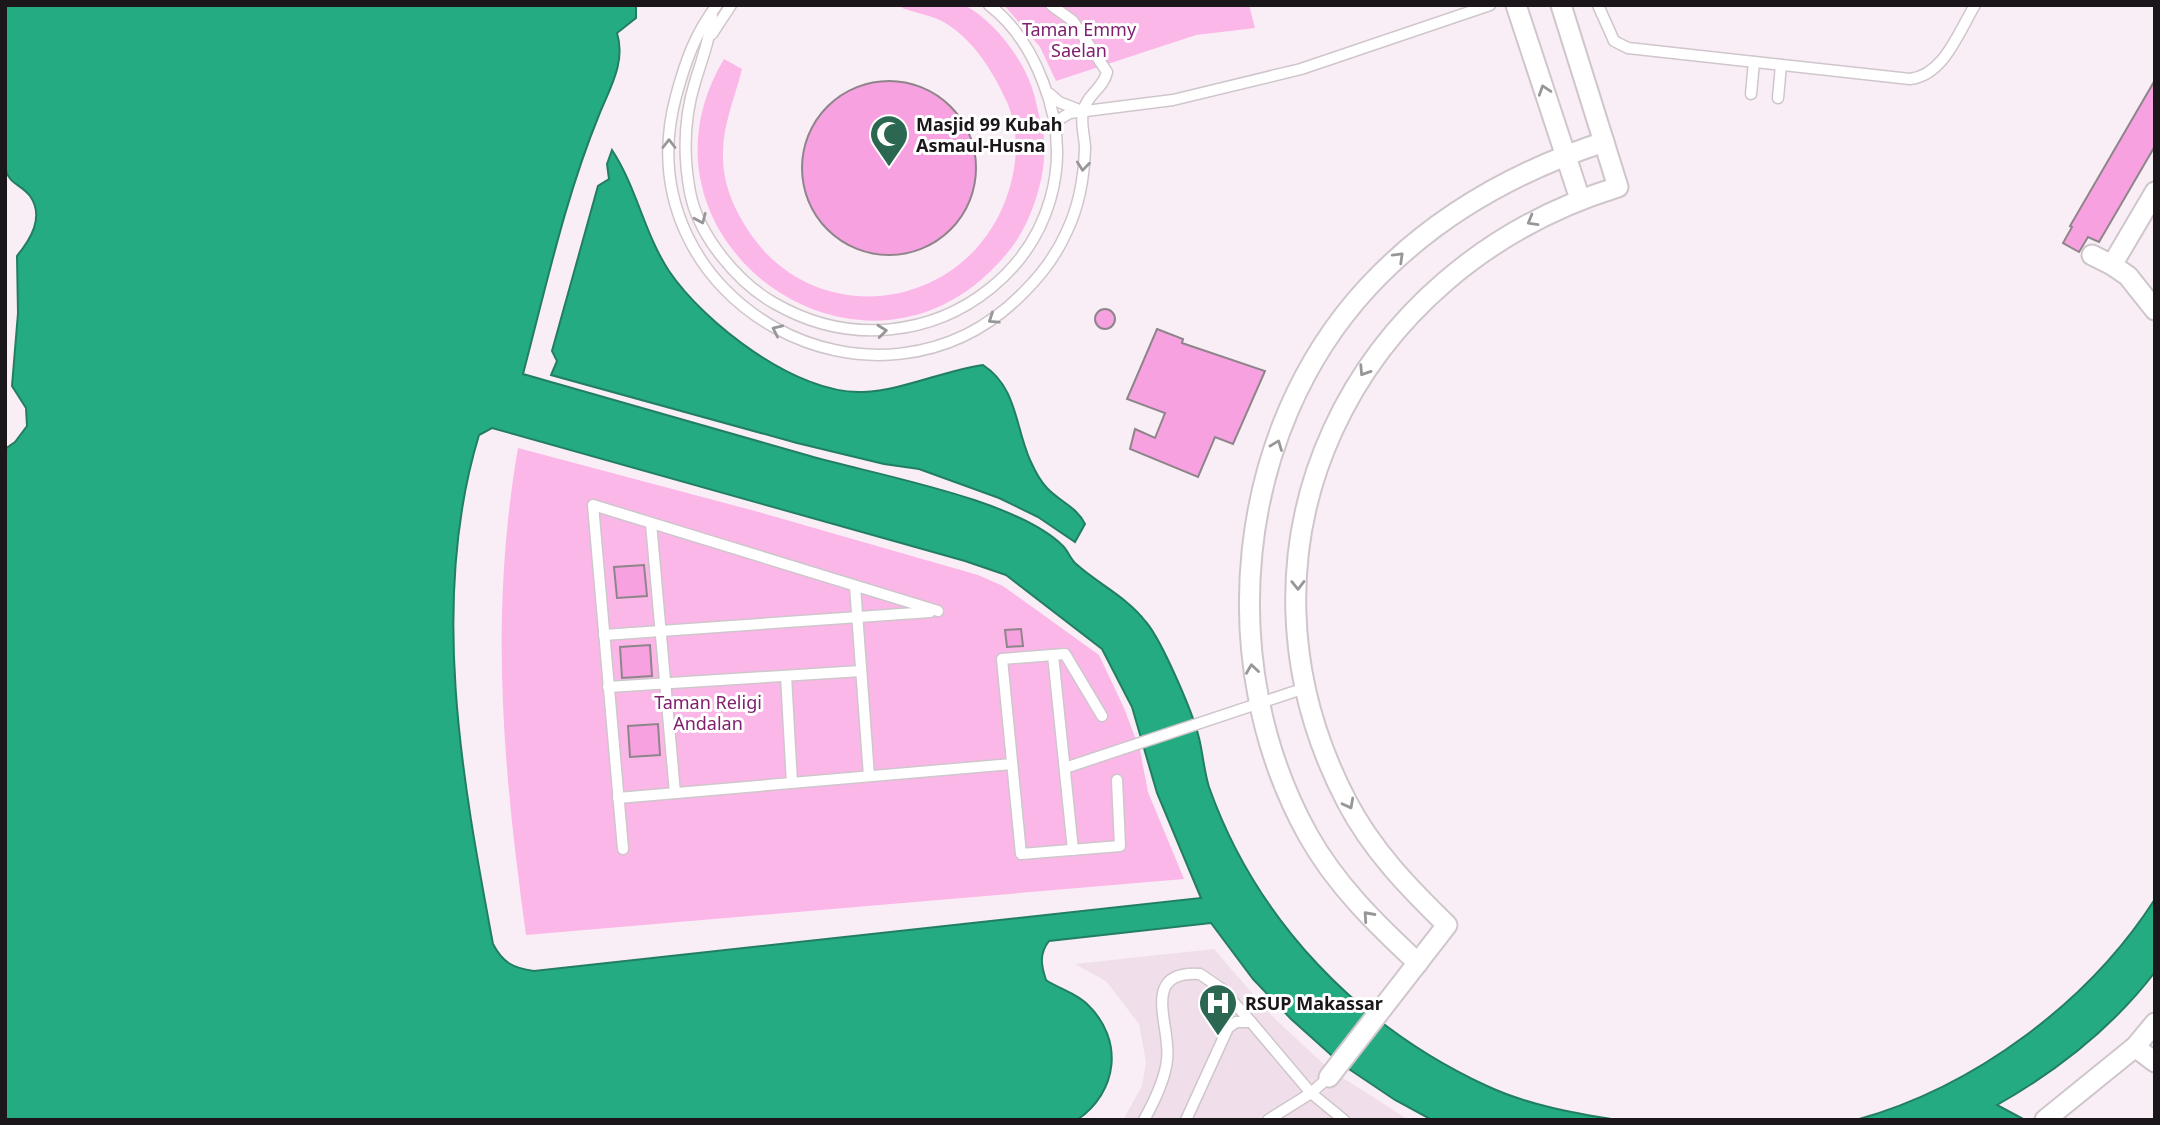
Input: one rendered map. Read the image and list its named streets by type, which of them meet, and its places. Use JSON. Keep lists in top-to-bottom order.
{
  "parks": ["Taman Emmy Saelan", "Taman Religi Andalan"],
  "places": {
    "mosque": ["Masjid 99 Kubah Asmaul-Husna"],
    "hospital": ["RSUP Makassar"]
  }
}
